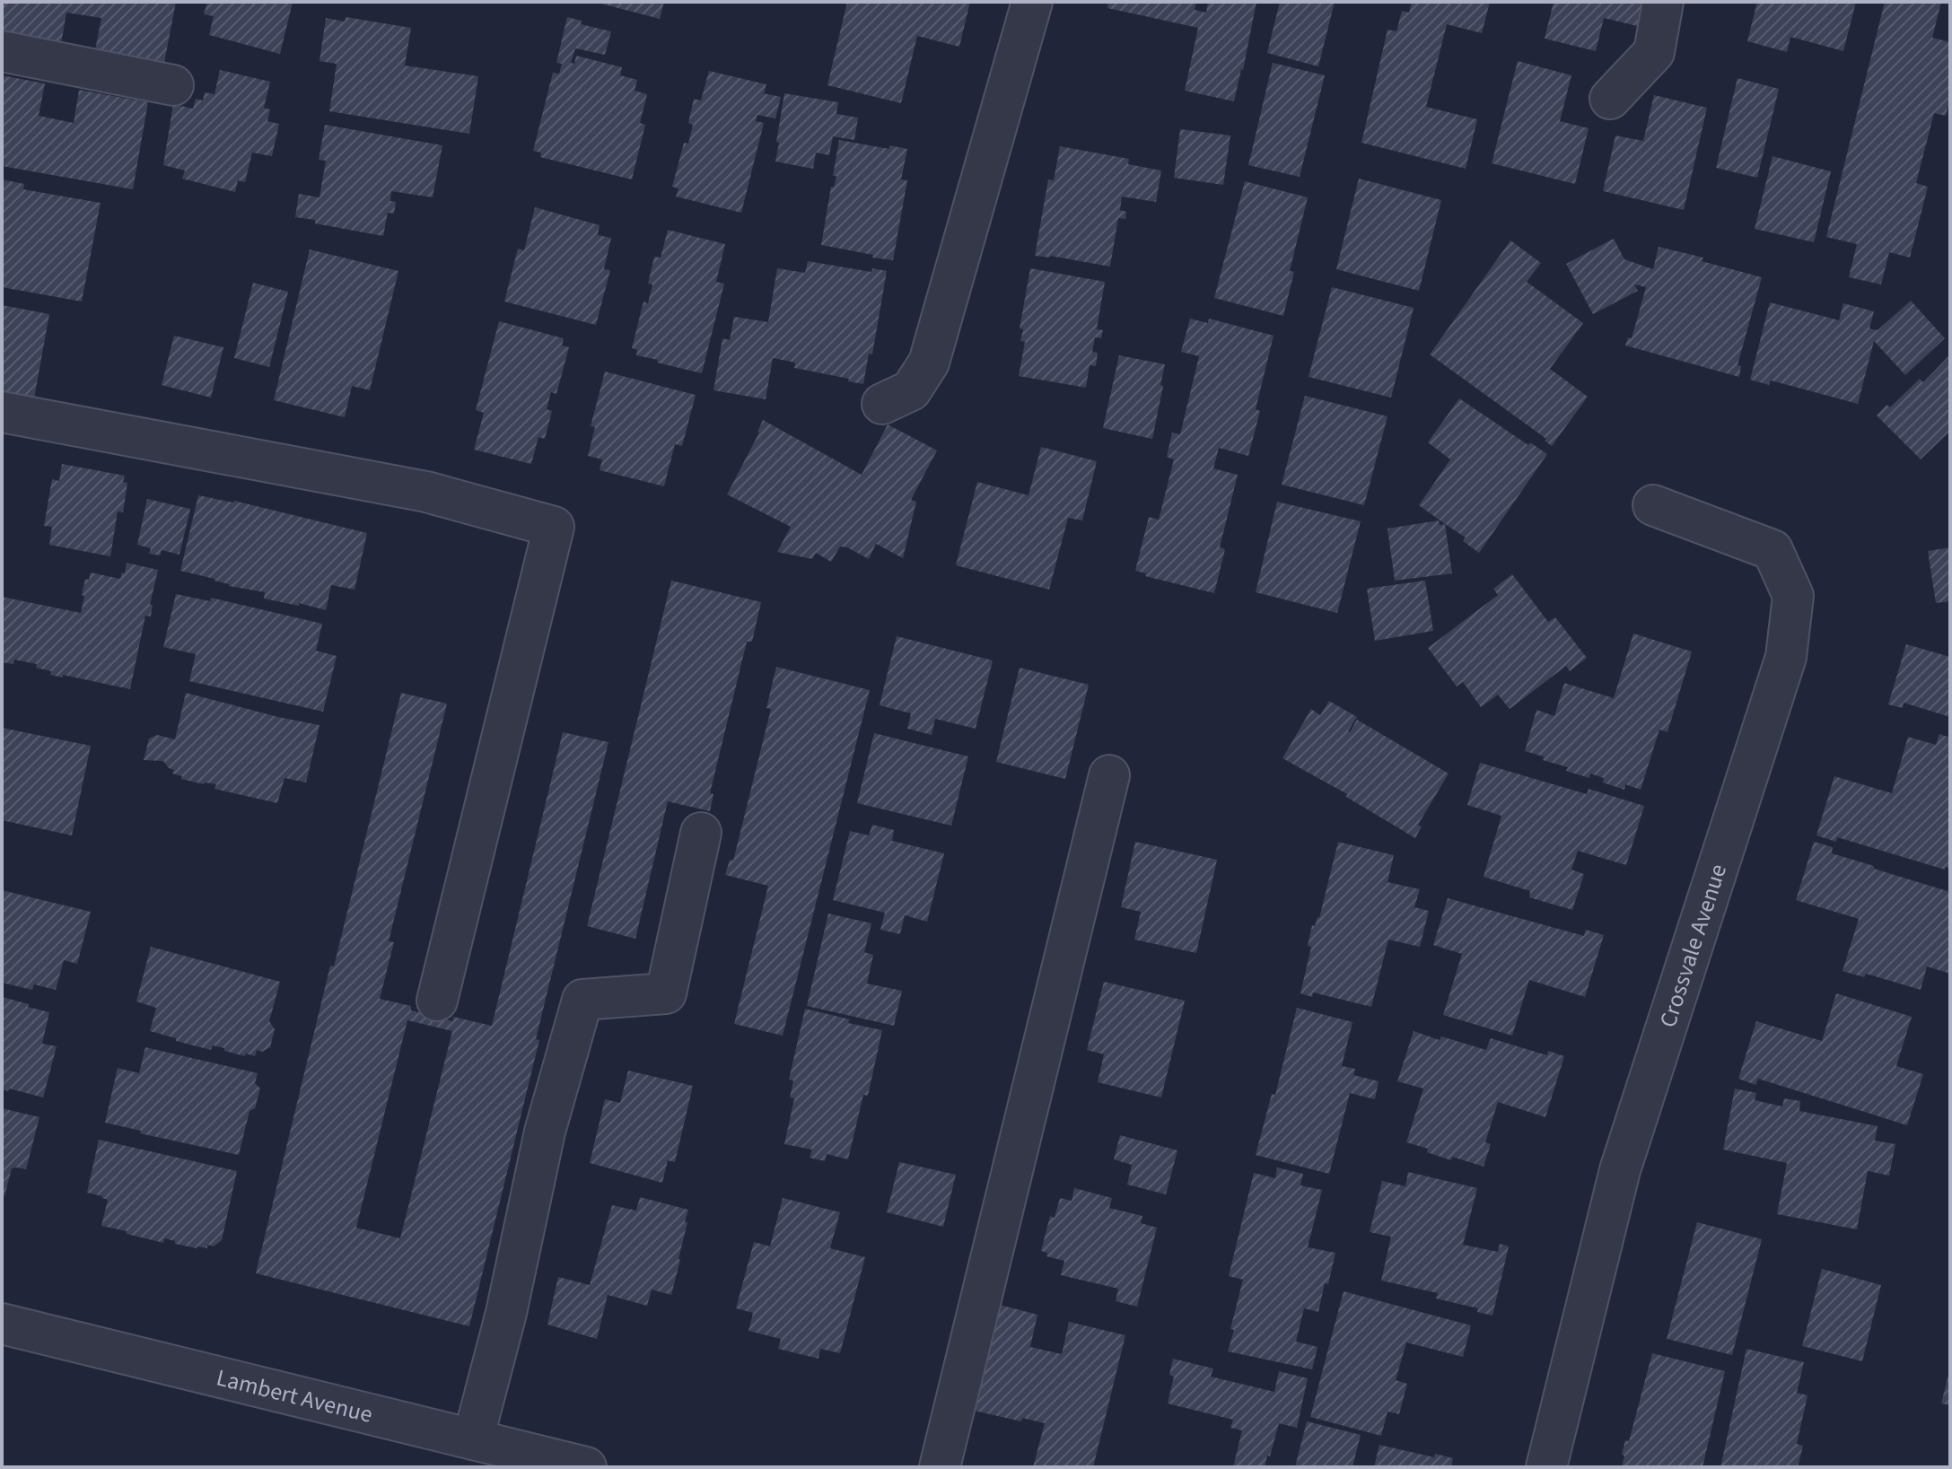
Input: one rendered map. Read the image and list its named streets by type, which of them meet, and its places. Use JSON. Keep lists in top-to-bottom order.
{
  "streets": {
    "street": ["Crossvale Avenue", "Lambert Avenue"]
  }
}
